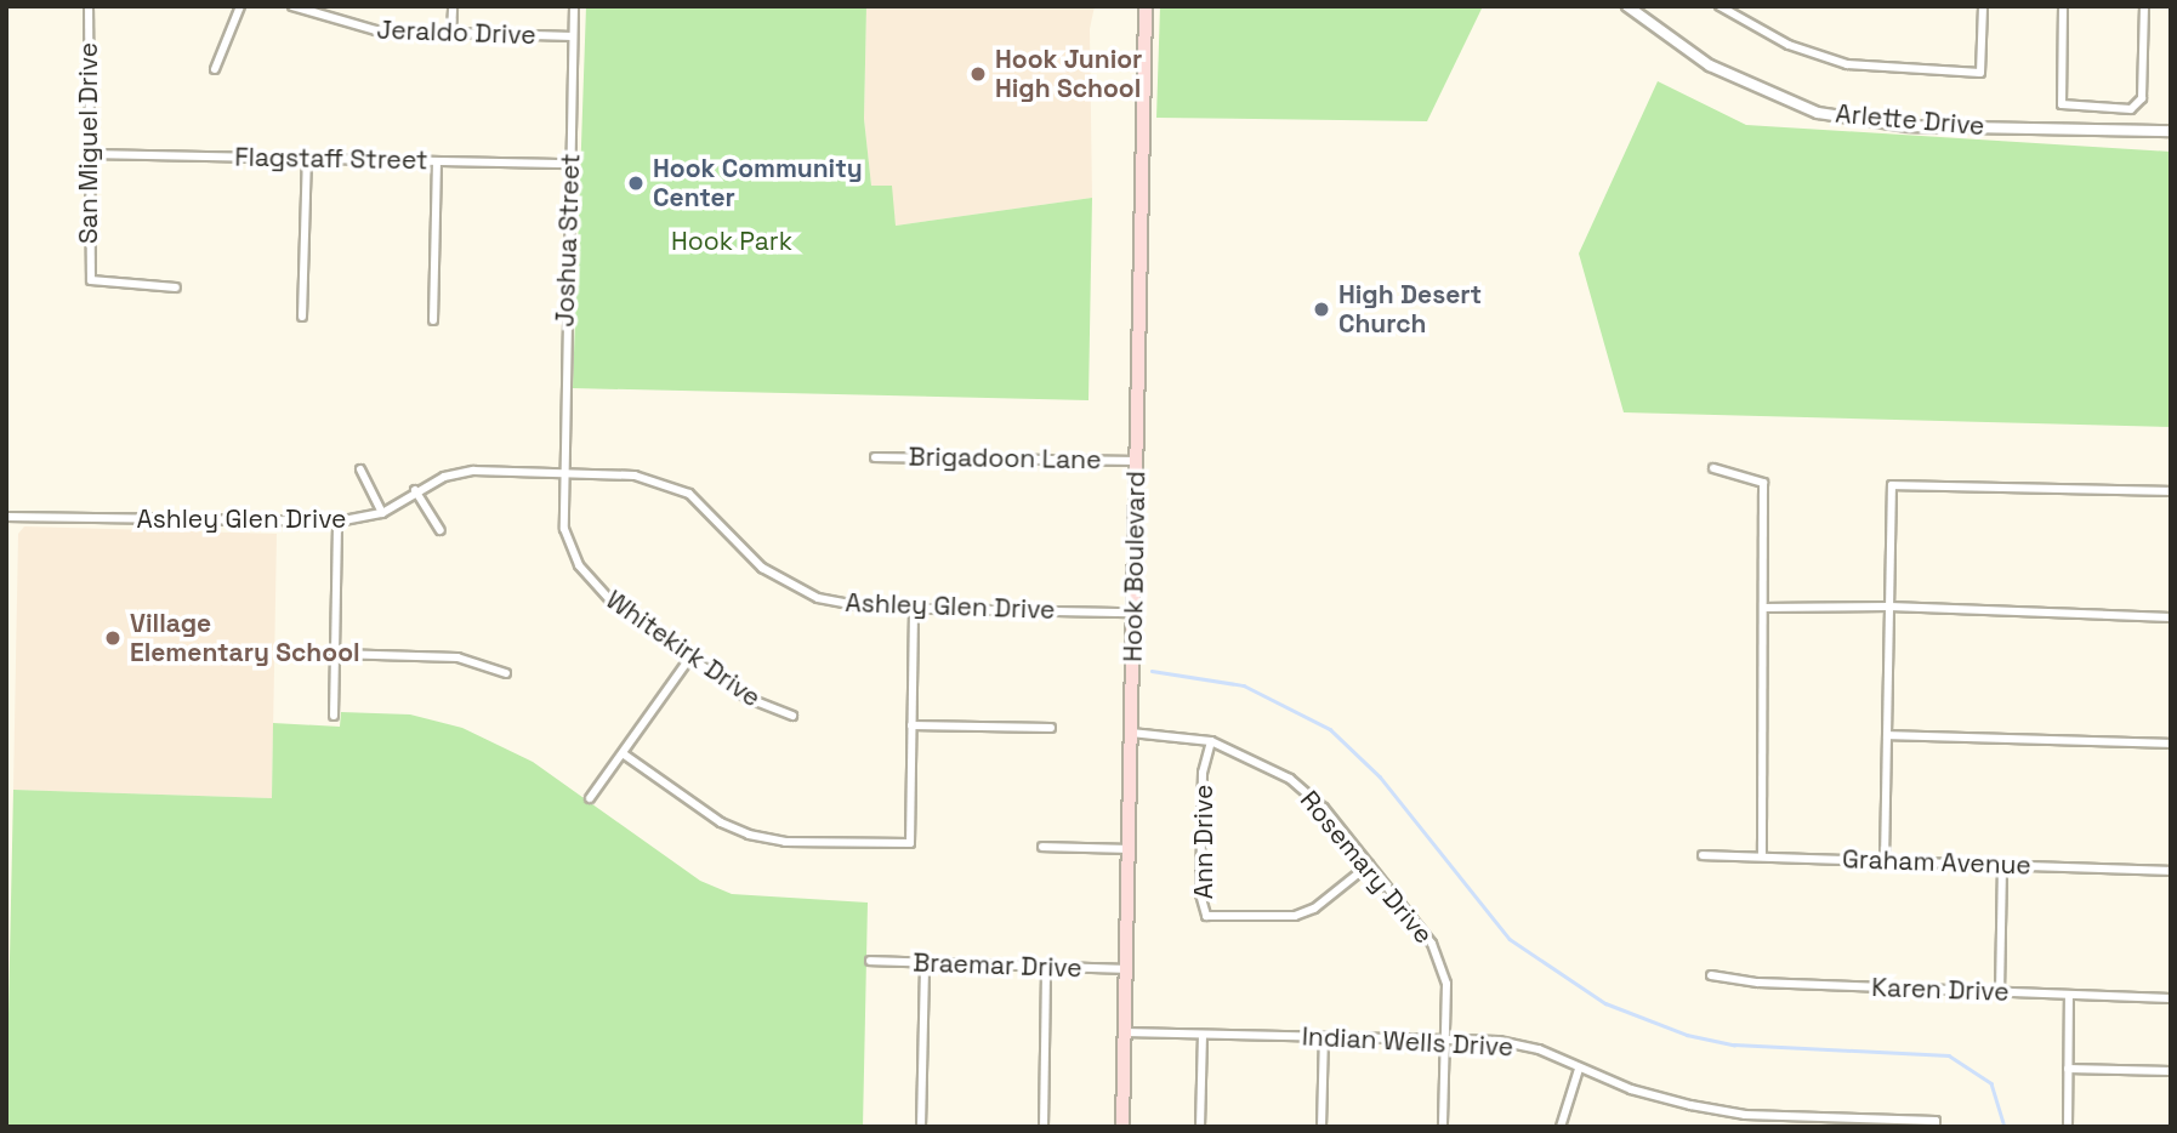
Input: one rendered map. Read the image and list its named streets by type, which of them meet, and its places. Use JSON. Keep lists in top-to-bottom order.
{
  "streets": {
    "main road": ["Hook Boulevard"],
    "street": [
      "Jeraldo Drive",
      "Arlette Drive",
      "San Miguel Drive",
      "Flagstaff Street",
      "Joshua Street",
      "Brigadoon Lane",
      "Ashley Glen Drive",
      "Whitekirk Drive",
      "Ann Drive",
      "Graham Avenue",
      "Rosemary Drive",
      "Braemar Drive",
      "Karen Drive",
      "Indian Wells Drive"
    ]
  },
  "crossings": [
    ["Jeraldo Drive", "Joshua Street"],
    ["San Miguel Drive", "Flagstaff Street"],
    ["Flagstaff Street", "Joshua Street"],
    ["Joshua Street", "Ashley Glen Drive"],
    ["Joshua Street", "Whitekirk Drive"],
    ["Brigadoon Lane", "Hook Boulevard"],
    ["Ashley Glen Drive", "Hook Boulevard"],
    ["Ashley Glen Drive", "Whitekirk Drive"],
    ["Hook Boulevard", "Rosemary Drive"],
    ["Hook Boulevard", "Braemar Drive"],
    ["Hook Boulevard", "Indian Wells Drive"],
    ["Ann Drive", "Rosemary Drive"],
    ["Rosemary Drive", "Indian Wells Drive"]
  ],
  "parks": ["Hook Park"],
  "places": [
    "Hook Junior High School",
    "Hook Community Center",
    "High Desert Church",
    "Village Elementary School"
  ]
}
